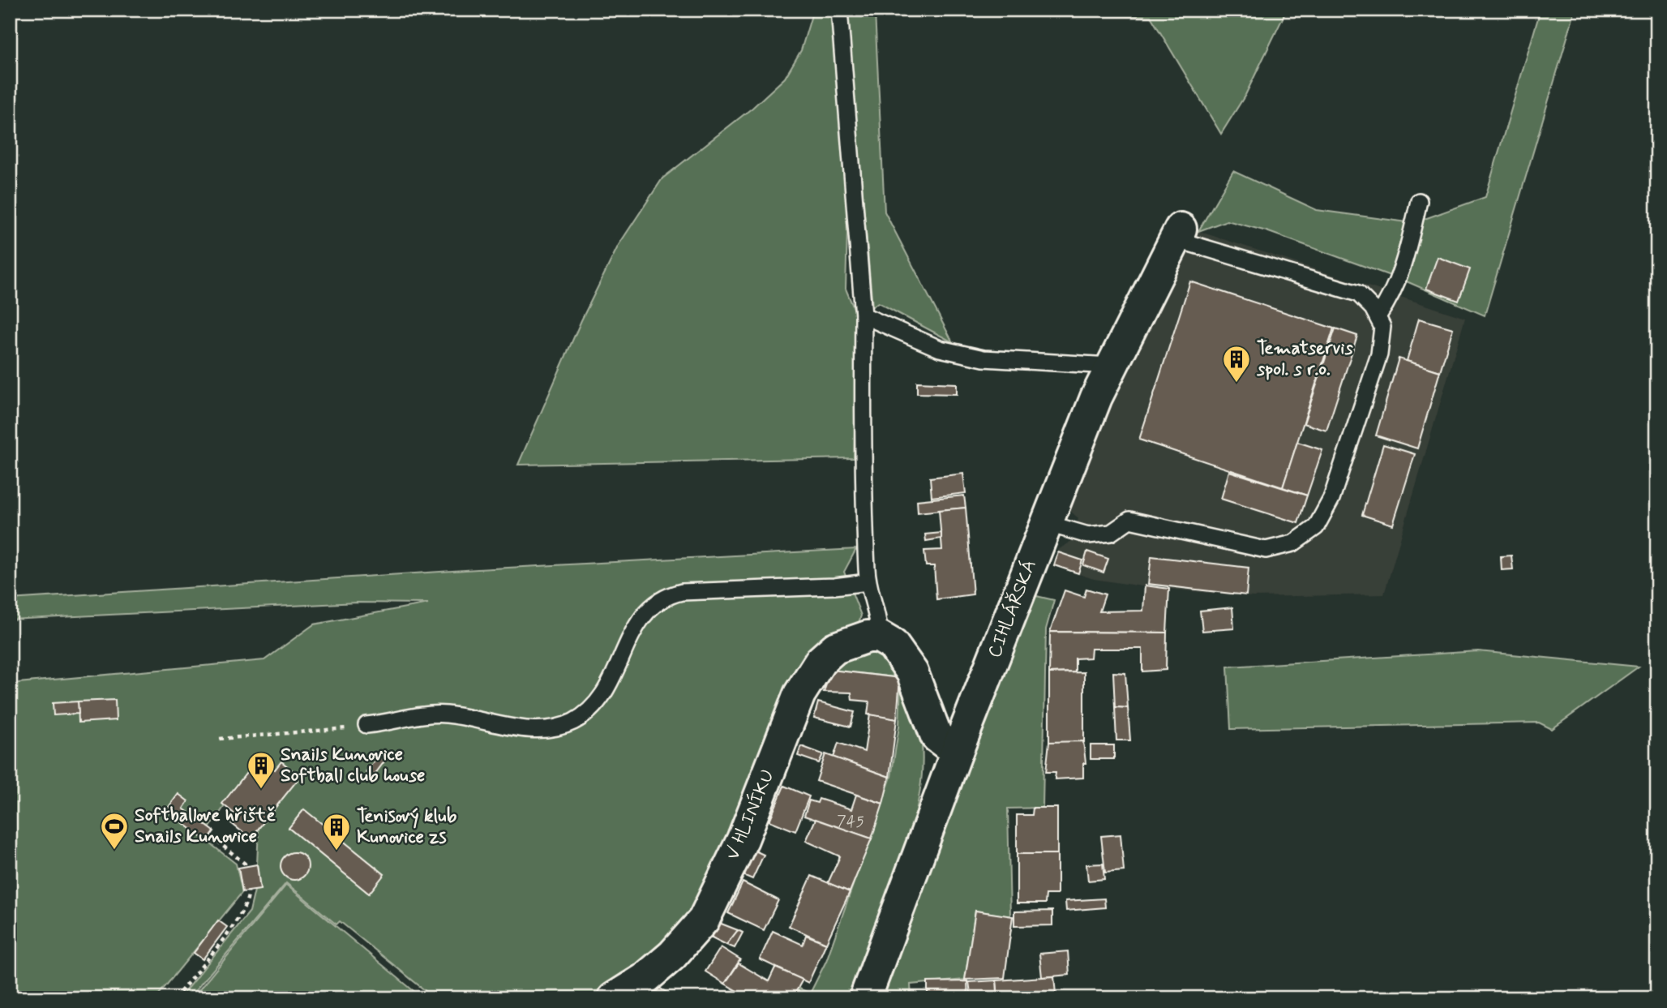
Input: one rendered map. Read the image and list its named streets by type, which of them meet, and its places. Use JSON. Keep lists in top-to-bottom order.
{
  "streets": {
    "street": ["CIHLÁŘSKÁ", "V HLINÍKU"]
  },
  "places": {
    "building": ["Tematservis spol. s r.o.", "Snails Kunovice Softball club house", "Tenisový klub Kunovice zs"],
    "sports": ["Softballove hřiště Snails Kunovice"]
  },
  "house_numbers": ["745"]
}
